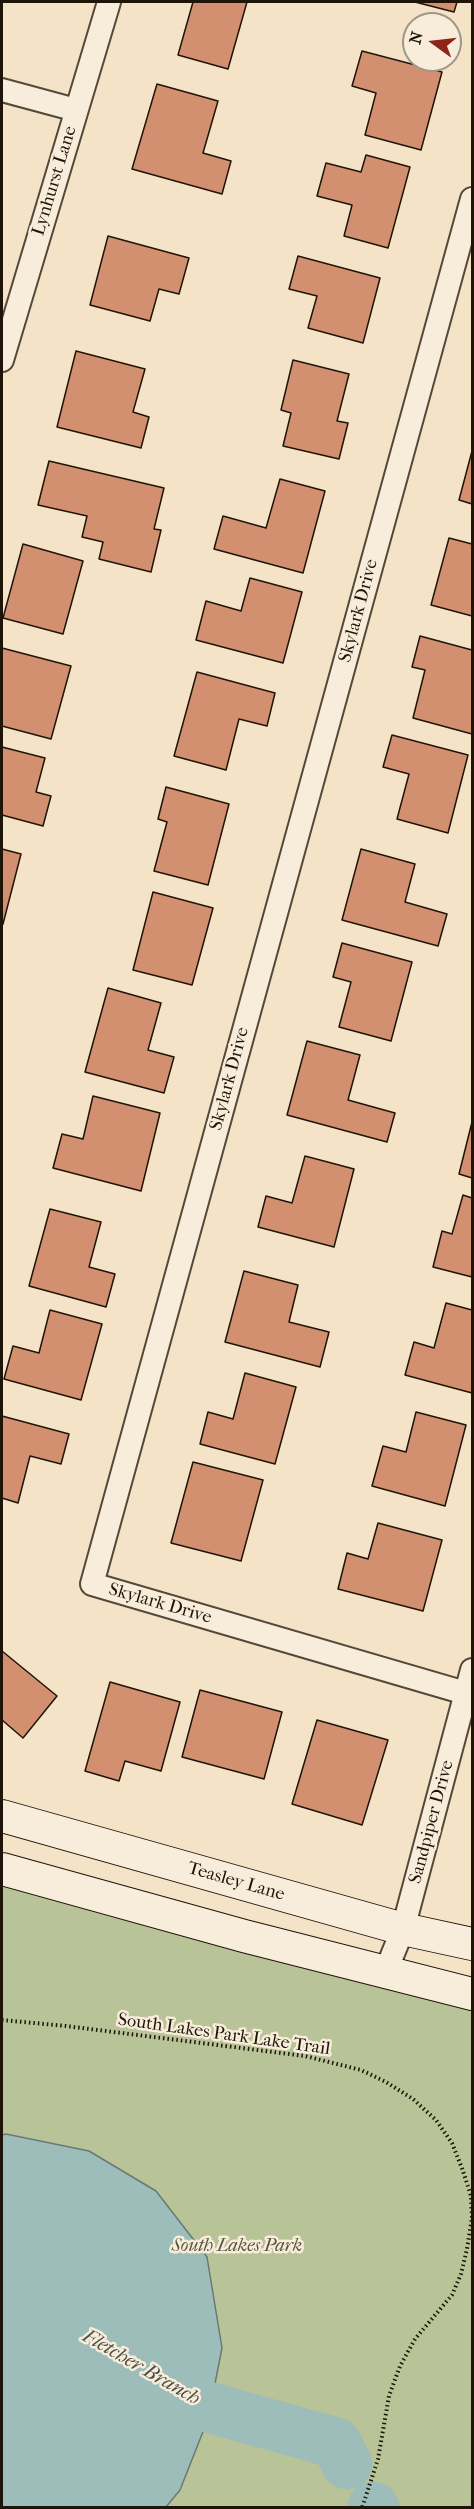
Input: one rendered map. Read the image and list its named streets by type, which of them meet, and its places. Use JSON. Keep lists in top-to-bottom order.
{
  "streets": {
    "main road": ["Teasley Lane"],
    "street": ["Lynhurst Lane", "Skylark Drive", "Sandpiper Drive"],
    "path": ["South Lakes Park Lake Trail"]
  },
  "crossings": [
    ["Skylark Drive", "Sandpiper Drive"],
    ["Sandpiper Drive", "Teasley Lane"]
  ],
  "water": ["Fletcher Branch"],
  "parks": ["South Lakes Park"],
  "north": "left"
}
